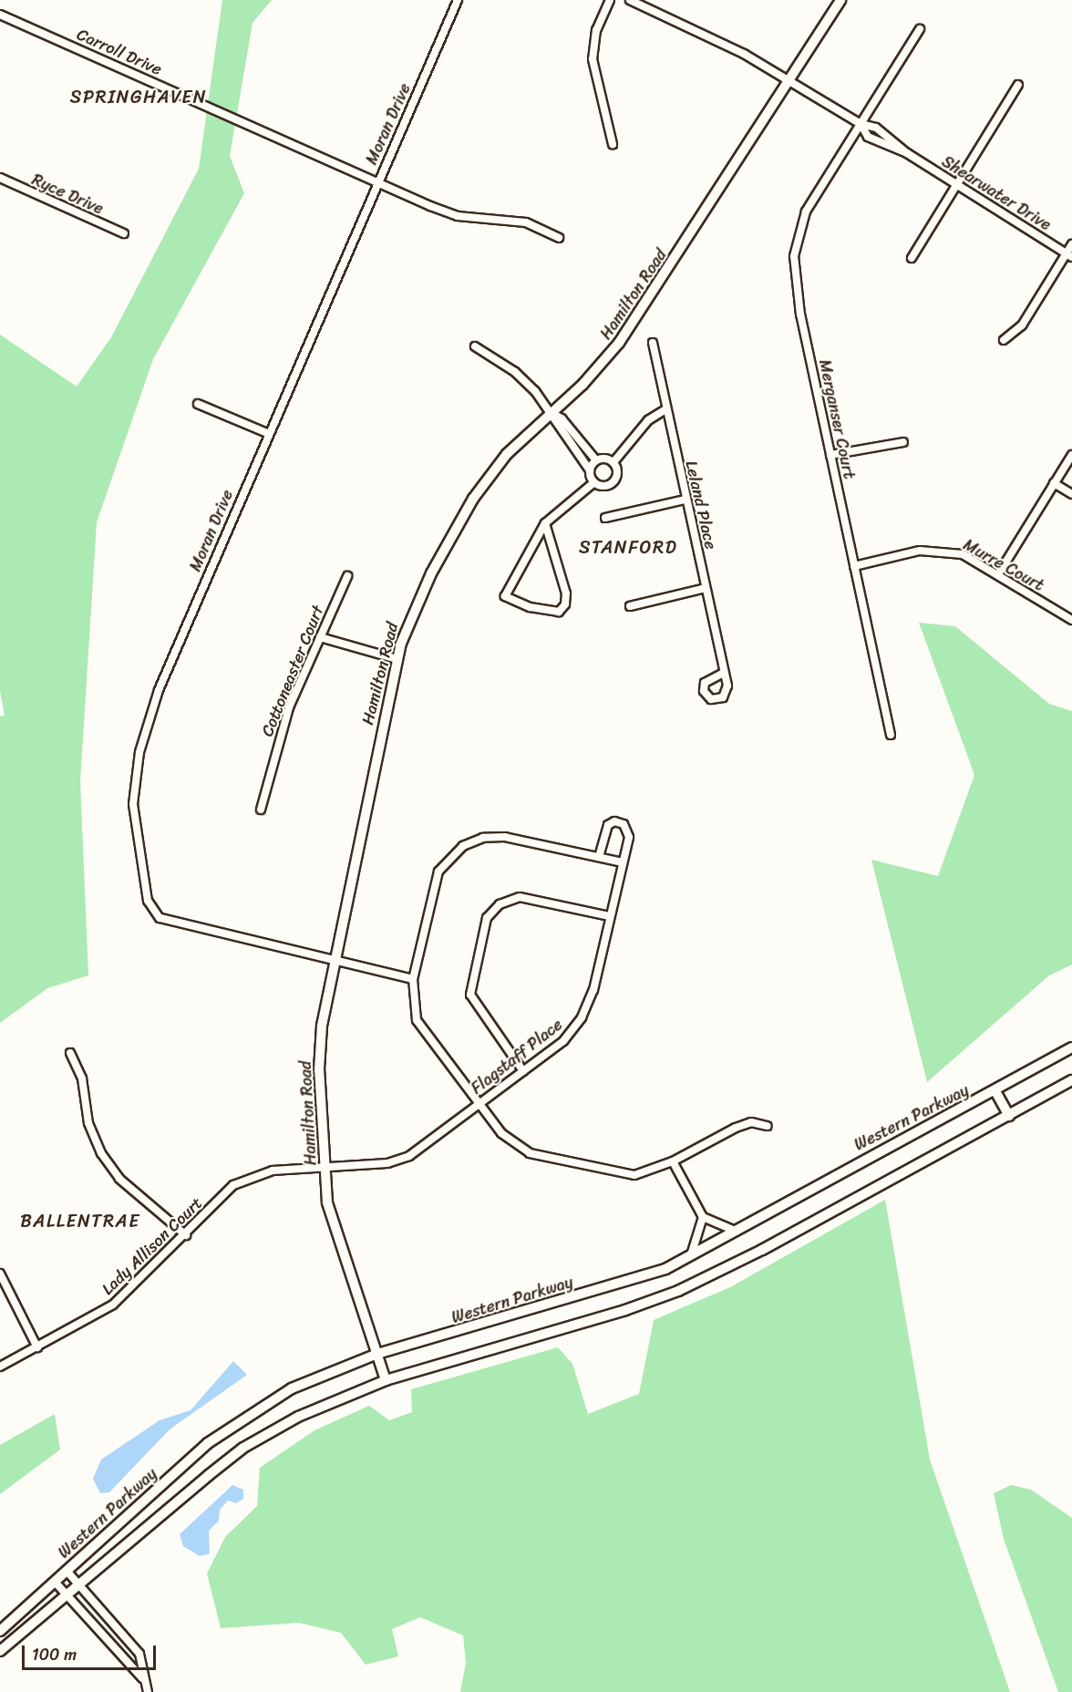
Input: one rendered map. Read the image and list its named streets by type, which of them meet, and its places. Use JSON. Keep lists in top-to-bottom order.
{
  "streets": {
    "main road": ["Hamilton Road", "Western Parkway"],
    "street": [
      "Carroll Drive",
      "Moran Drive",
      "Shearwater Drive",
      "Ryce Drive",
      "Merganser Court",
      "Leland Place",
      "Murre Court",
      "Cottoneaster Court",
      "Flagstaff Place",
      "Lady Allison Court"
    ]
  },
  "crossings": [
    ["Carroll Drive", "Moran Drive"],
    ["Moran Drive", "Hamilton Road"],
    ["Shearwater Drive", "Hamilton Road"],
    ["Shearwater Drive", "Merganser Court"],
    ["Hamilton Road", "Flagstaff Place"],
    ["Hamilton Road", "Western Parkway"],
    ["Hamilton Road", "Lady Allison Court"],
    ["Merganser Court", "Murre Court"],
    ["Flagstaff Place", "Lady Allison Court"]
  ],
  "districts": ["SPRINGHAVEN", "STANFORD", "BALLENTRAE"],
  "scale_bar": "100 m"
}
